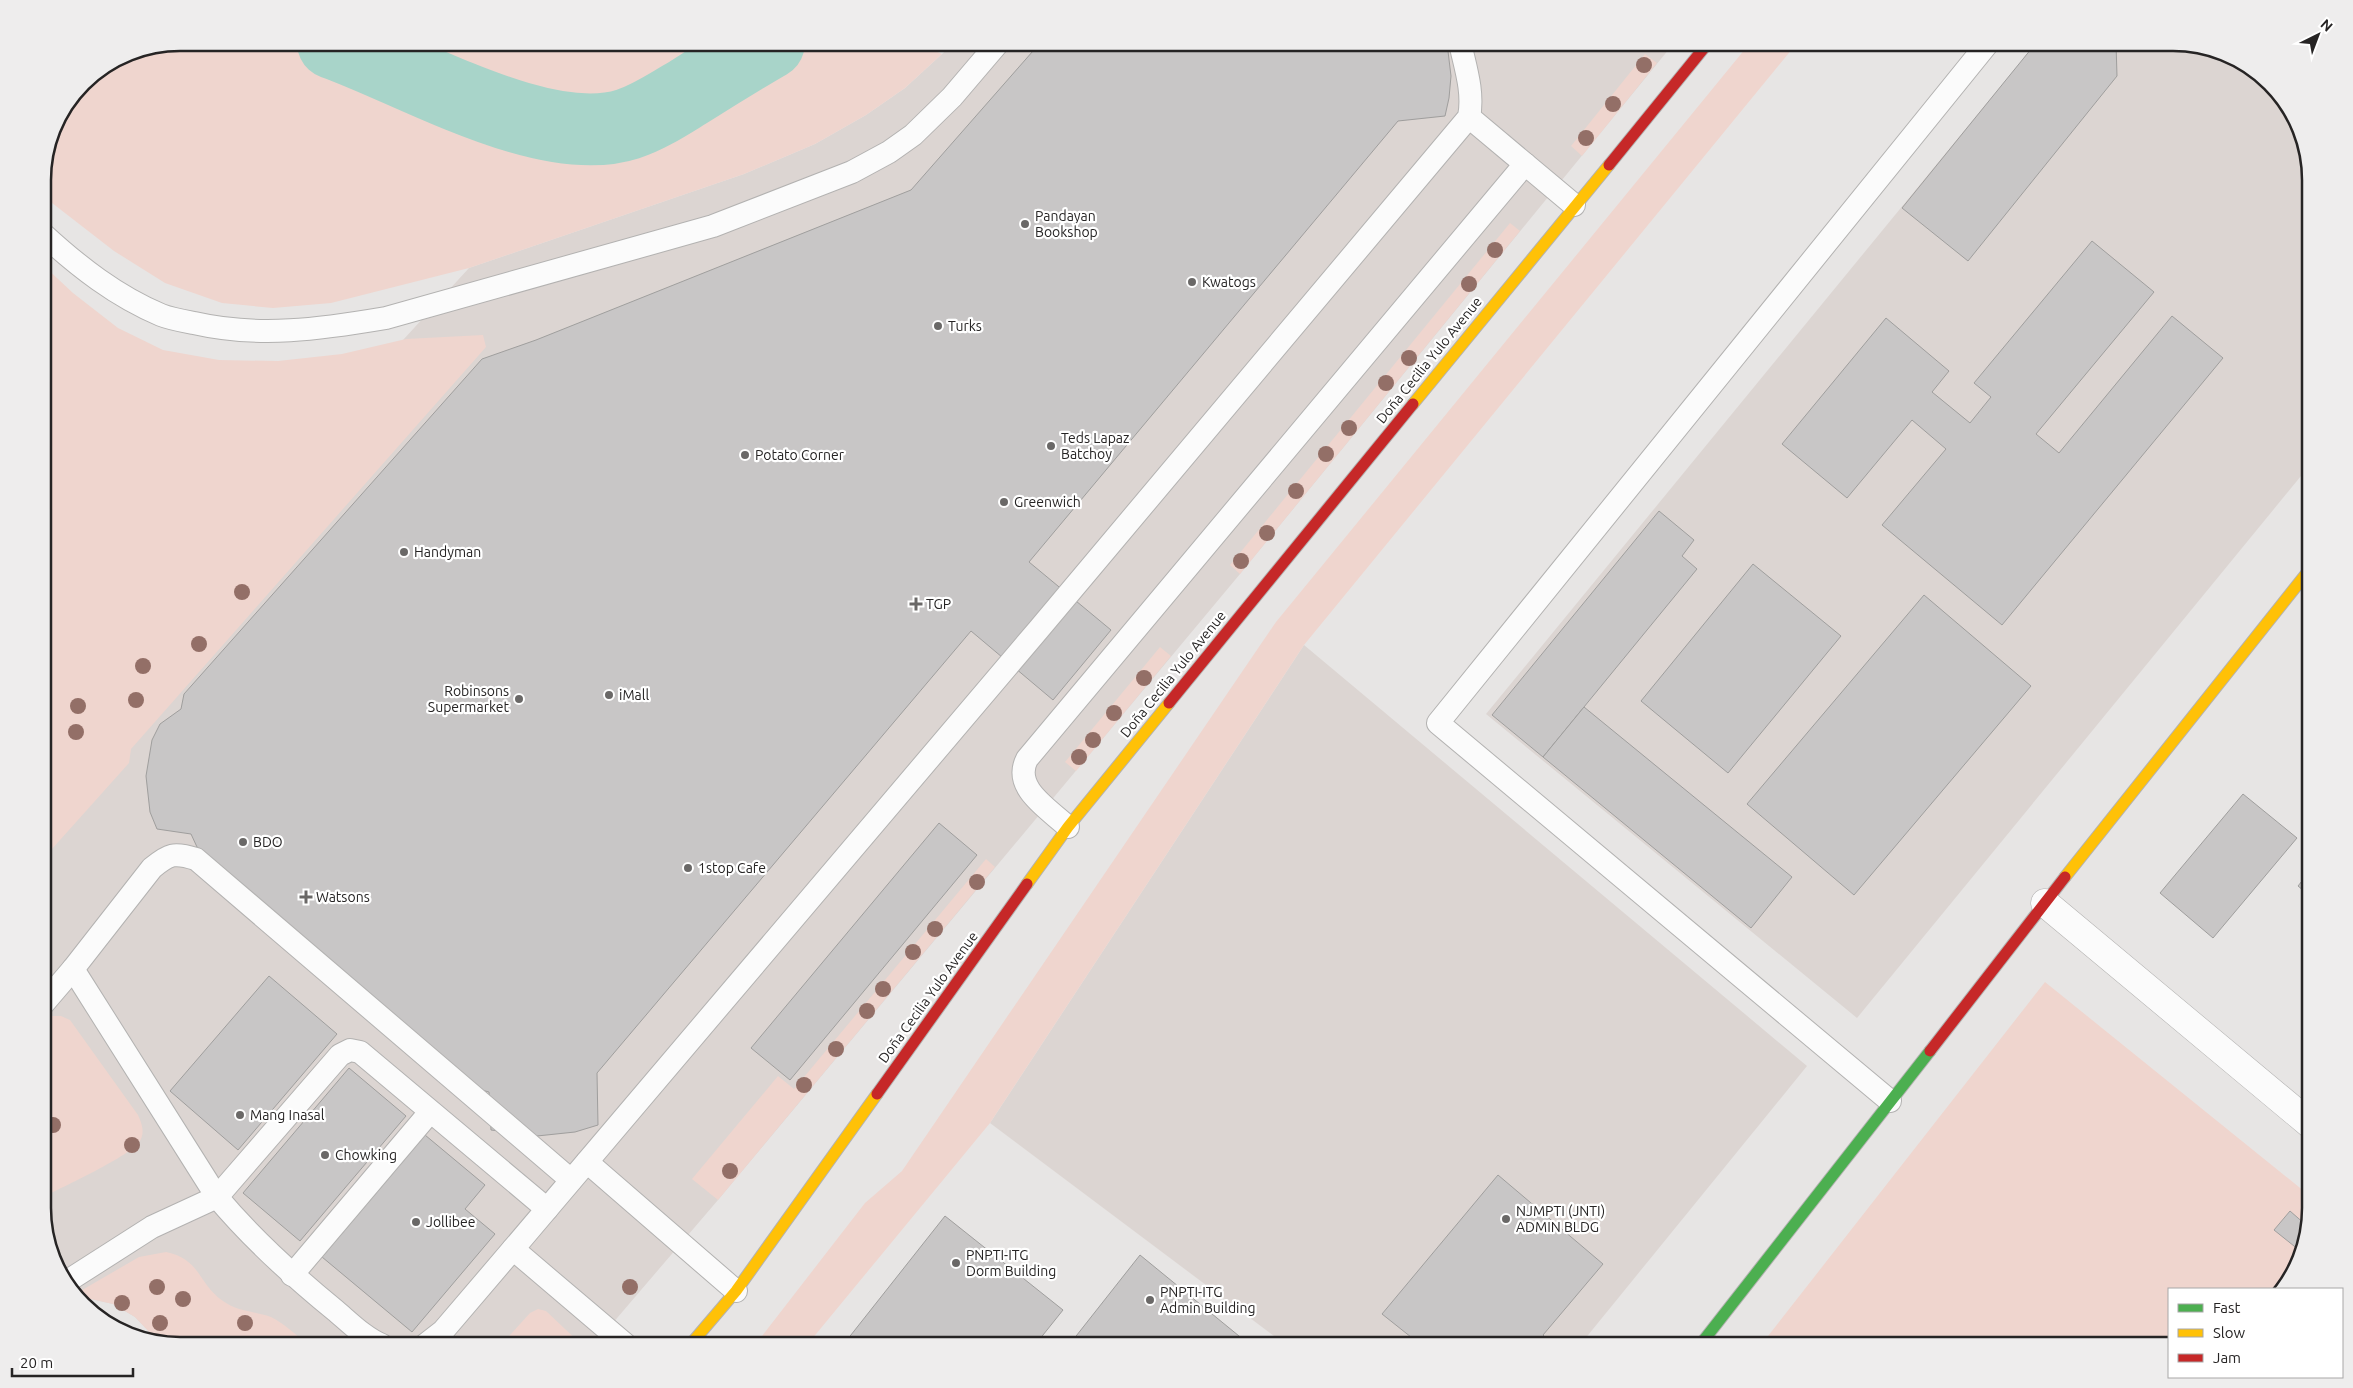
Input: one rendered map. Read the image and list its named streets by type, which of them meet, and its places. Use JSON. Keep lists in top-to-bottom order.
{
  "streets": {
    "main road": ["Doña Cecilia Yulo Avenue"]
  },
  "places": {
    "other": [
      "Pandayan Bookshop",
      "Kwatogs",
      "Turks",
      "Teds Lapaz Batchoy",
      "Potato Corner",
      "Greenwich",
      "Handyman",
      "iMall",
      "Robinsons Supermarket",
      "BDO",
      "1stop Cafe",
      "Mang Inasal",
      "Chowking",
      "NJMPTI (JNTI) ADMIN BLDG",
      "Jollibee",
      "PNPTI-ITG Dorm Building",
      "PNPTI-ITG Admin Building"
    ],
    "health": ["TGP", "Watsons"]
  },
  "legend": ["Fast", "Slow", "Jam"],
  "scale_bar": "20 m",
  "north": "top right"
}
